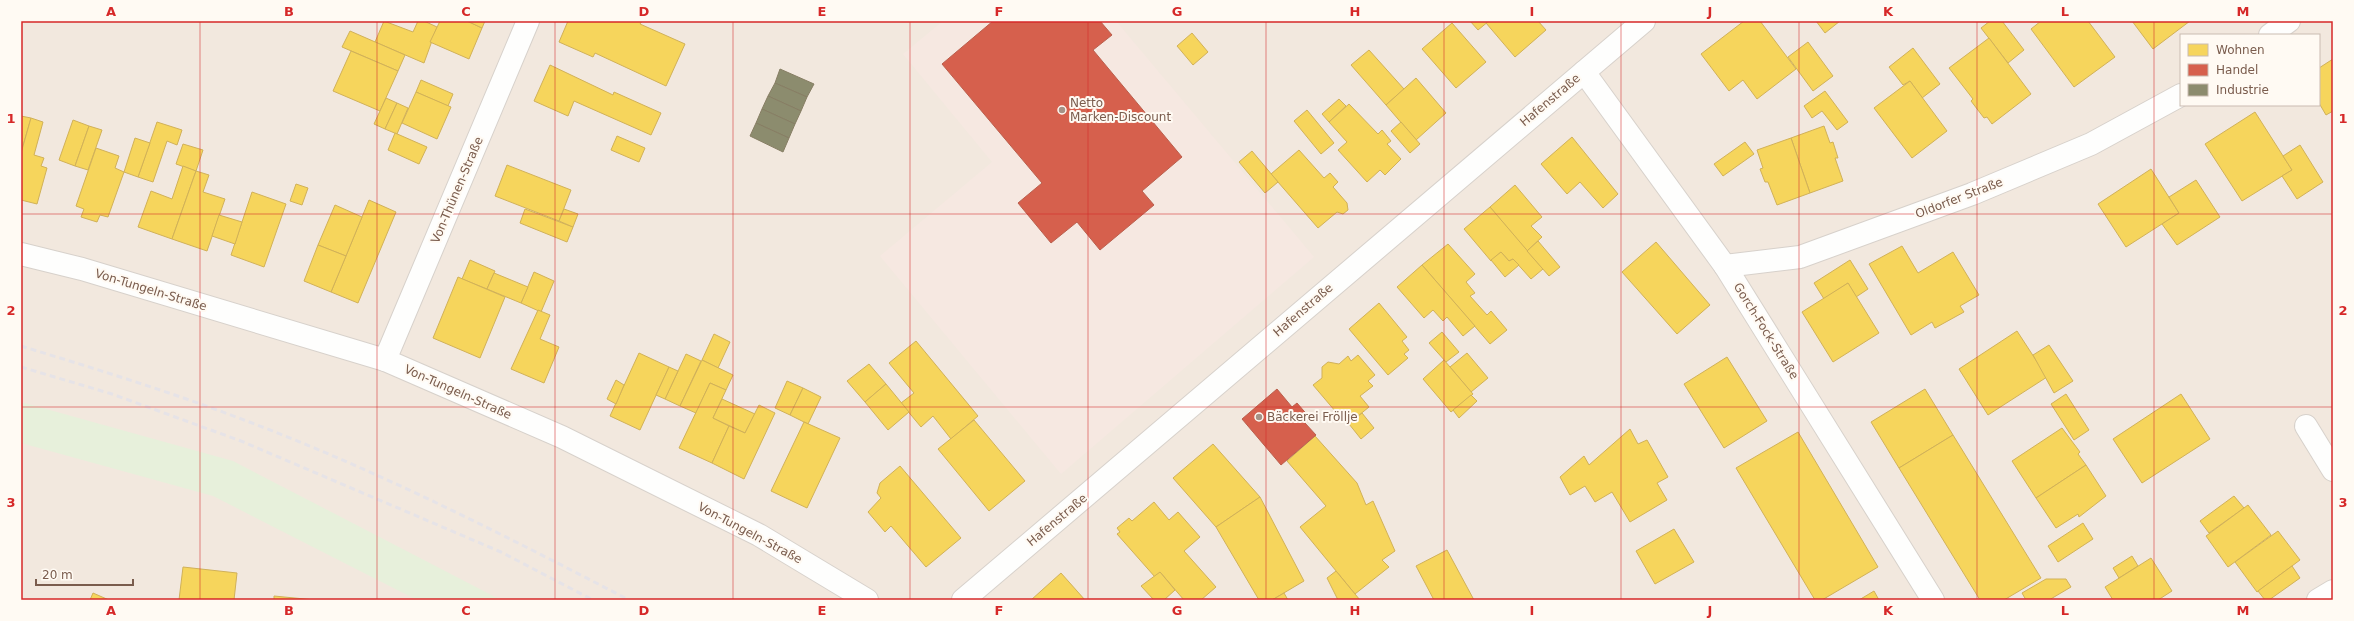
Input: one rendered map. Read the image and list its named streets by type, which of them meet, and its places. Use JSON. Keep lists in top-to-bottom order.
{
  "streets": {
    "street": [
      "Hafenstraße",
      "Von-Thünen-Straße",
      "Oldorfer Straße",
      "Von-Tungeln-Straße",
      "Gorch-Fock-Straße"
    ]
  },
  "crossings": [
    ["Hafenstraße", "Gorch-Fock-Straße"],
    ["Von-Thünen-Straße", "Von-Tungeln-Straße"],
    ["Oldorfer Straße", "Gorch-Fock-Straße"]
  ],
  "places": ["Netto Marken-Discount", "Bäckerei Fröllje"],
  "legend": ["Wohnen", "Handel", "Industrie"],
  "scale_bar": "20 m",
  "grid": {
    "columns": [
      "A",
      "B",
      "C",
      "D",
      "E",
      "F",
      "G",
      "H",
      "I",
      "J",
      "K",
      "L",
      "M"
    ],
    "rows": ["1", "2", "3"]
  }
}
